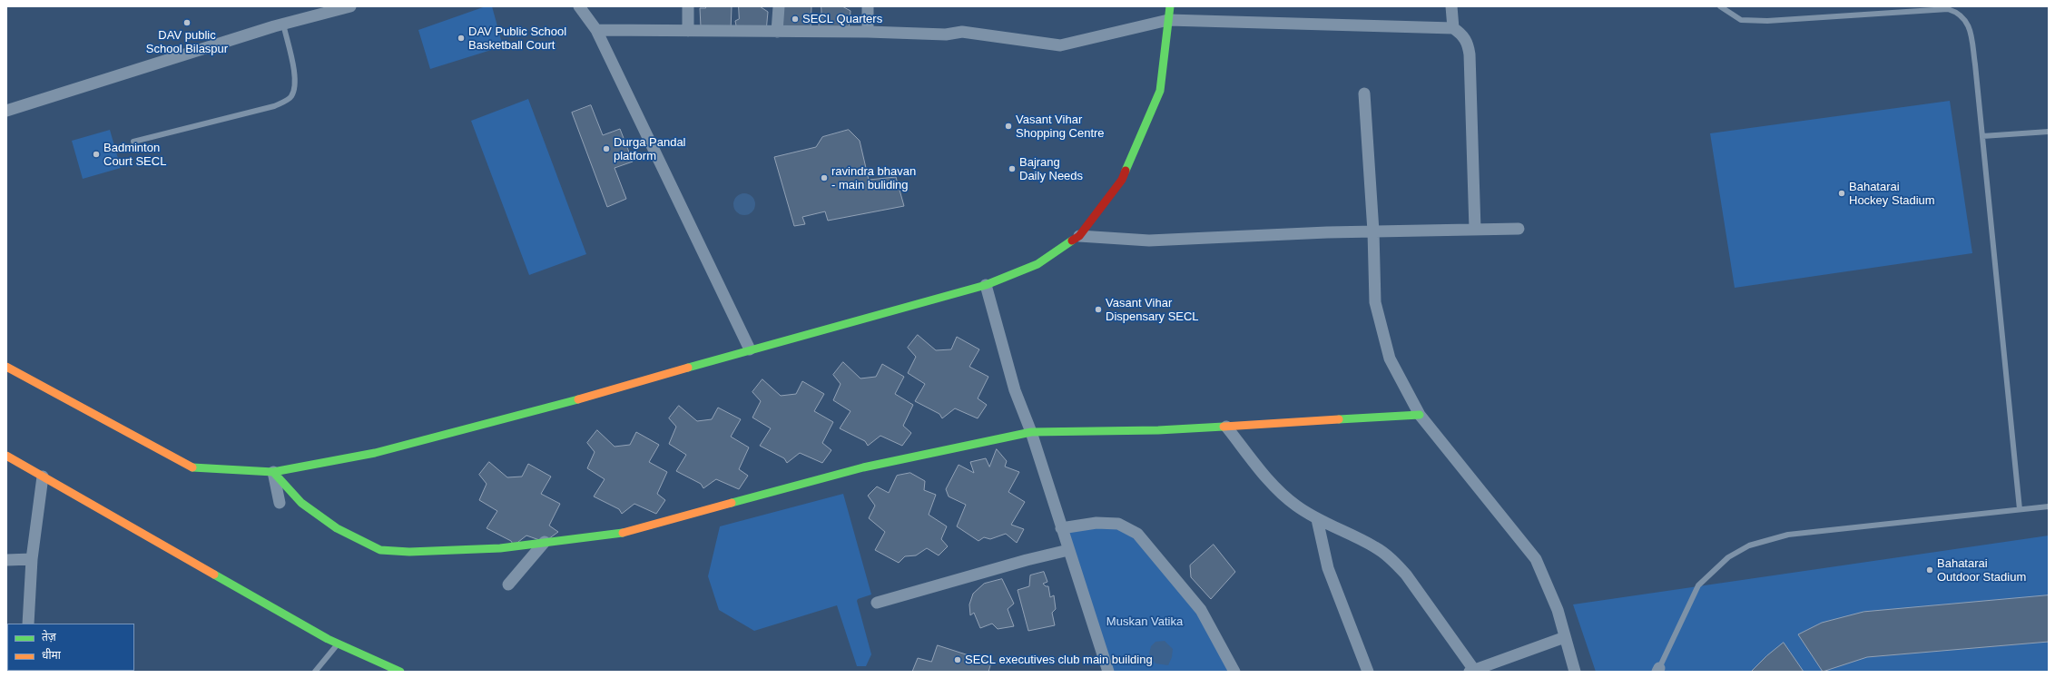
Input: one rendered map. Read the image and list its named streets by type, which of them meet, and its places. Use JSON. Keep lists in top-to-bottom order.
{
  "parks": ["Muskan Vatika"],
  "places": [
    "SECL Quarters",
    "DAV public School Bilaspur",
    "DAV Public School Basketball Court",
    "Vasant Vihar Shopping Centre",
    "Durga Pandal platform",
    "Badminton Court SECL",
    "Bajrang Daily Needs",
    "ravindra bhavan - main buliding",
    "Bahatarai Hockey Stadium",
    "Vasant Vihar Dispensary SECL",
    "Bahatarai Outdoor Stadium",
    "SECL executives club main building"
  ],
  "legend": ["तेज़", "धीमा"]
}
